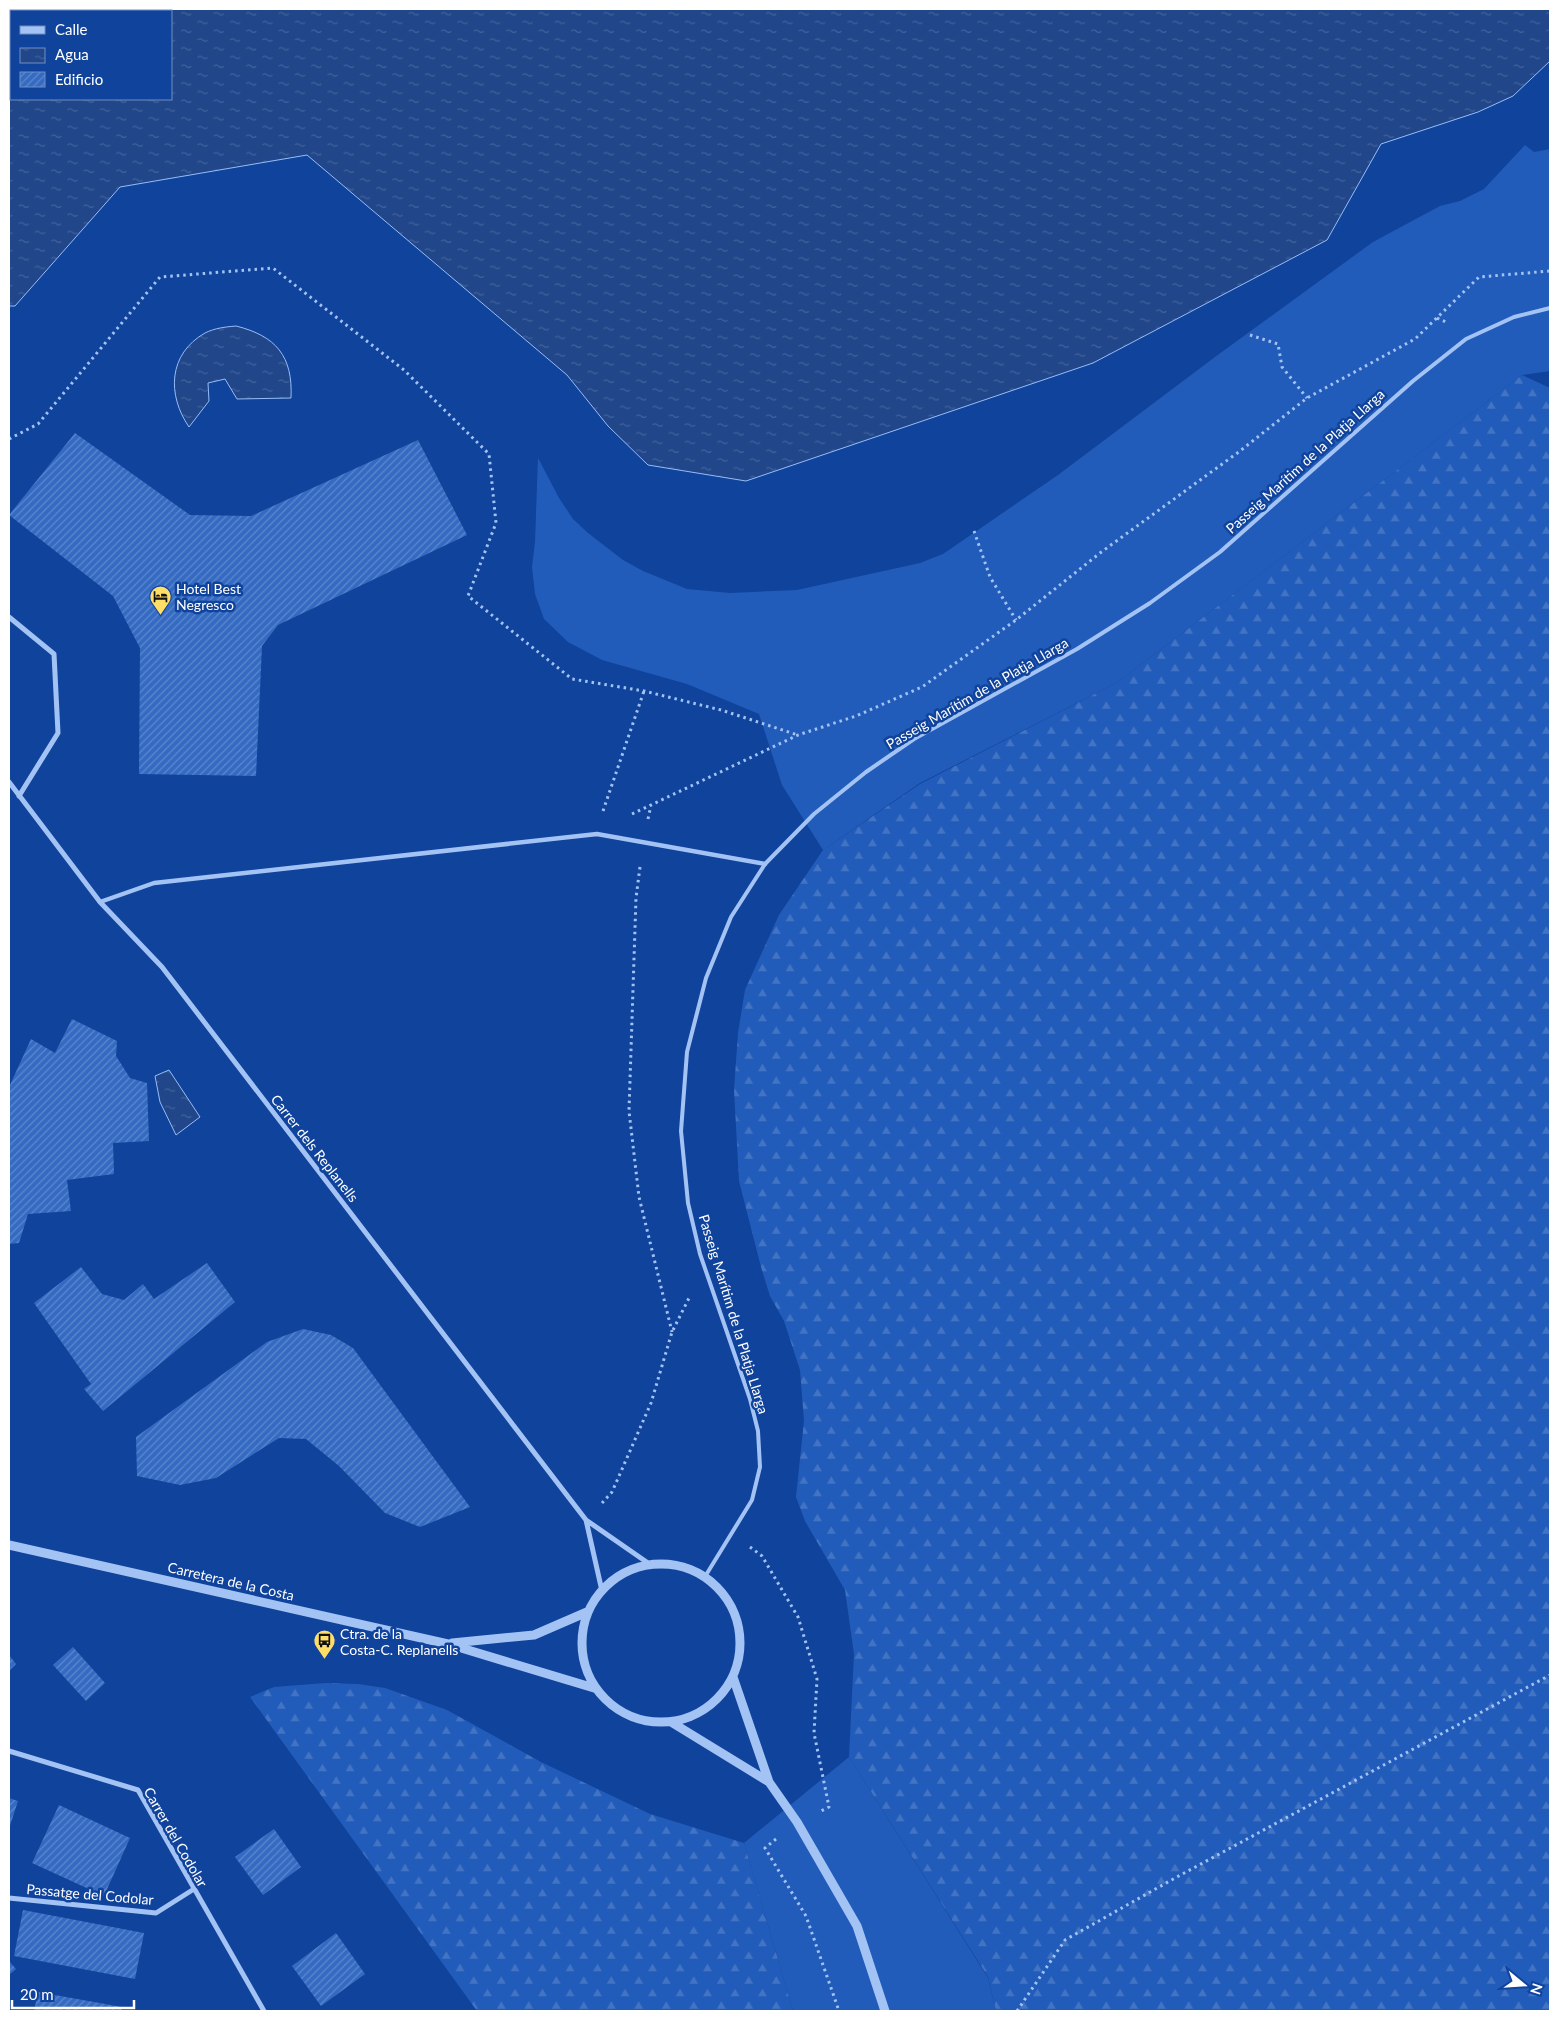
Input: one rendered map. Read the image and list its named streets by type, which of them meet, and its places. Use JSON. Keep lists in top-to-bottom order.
{
  "streets": {
    "street": [
      "Carrer dels Replanells",
      "Carretera de la Costa",
      "Carrer del Codolar",
      "Passatge del Codolar"
    ],
    "lane": ["Passeig Marítim de la Platja Llarga"]
  },
  "crossings": [
    ["Passeig Marítim de la Platja Llarga", "Carrer dels Replanells"],
    ["Passeig Marítim de la Platja Llarga", "Carretera de la Costa"],
    ["Carrer dels Replanells", "Carretera de la Costa"],
    ["Carrer del Codolar", "Passatge del Codolar"]
  ],
  "places": {
    "hotel": ["Hotel Best Negresco"],
    "bus stop": ["Ctra. de la Costa-C. Replanells"]
  },
  "legend": ["Calle", "Agua", "Edificio"],
  "scale_bar": "20 m",
  "north": "right"
}
